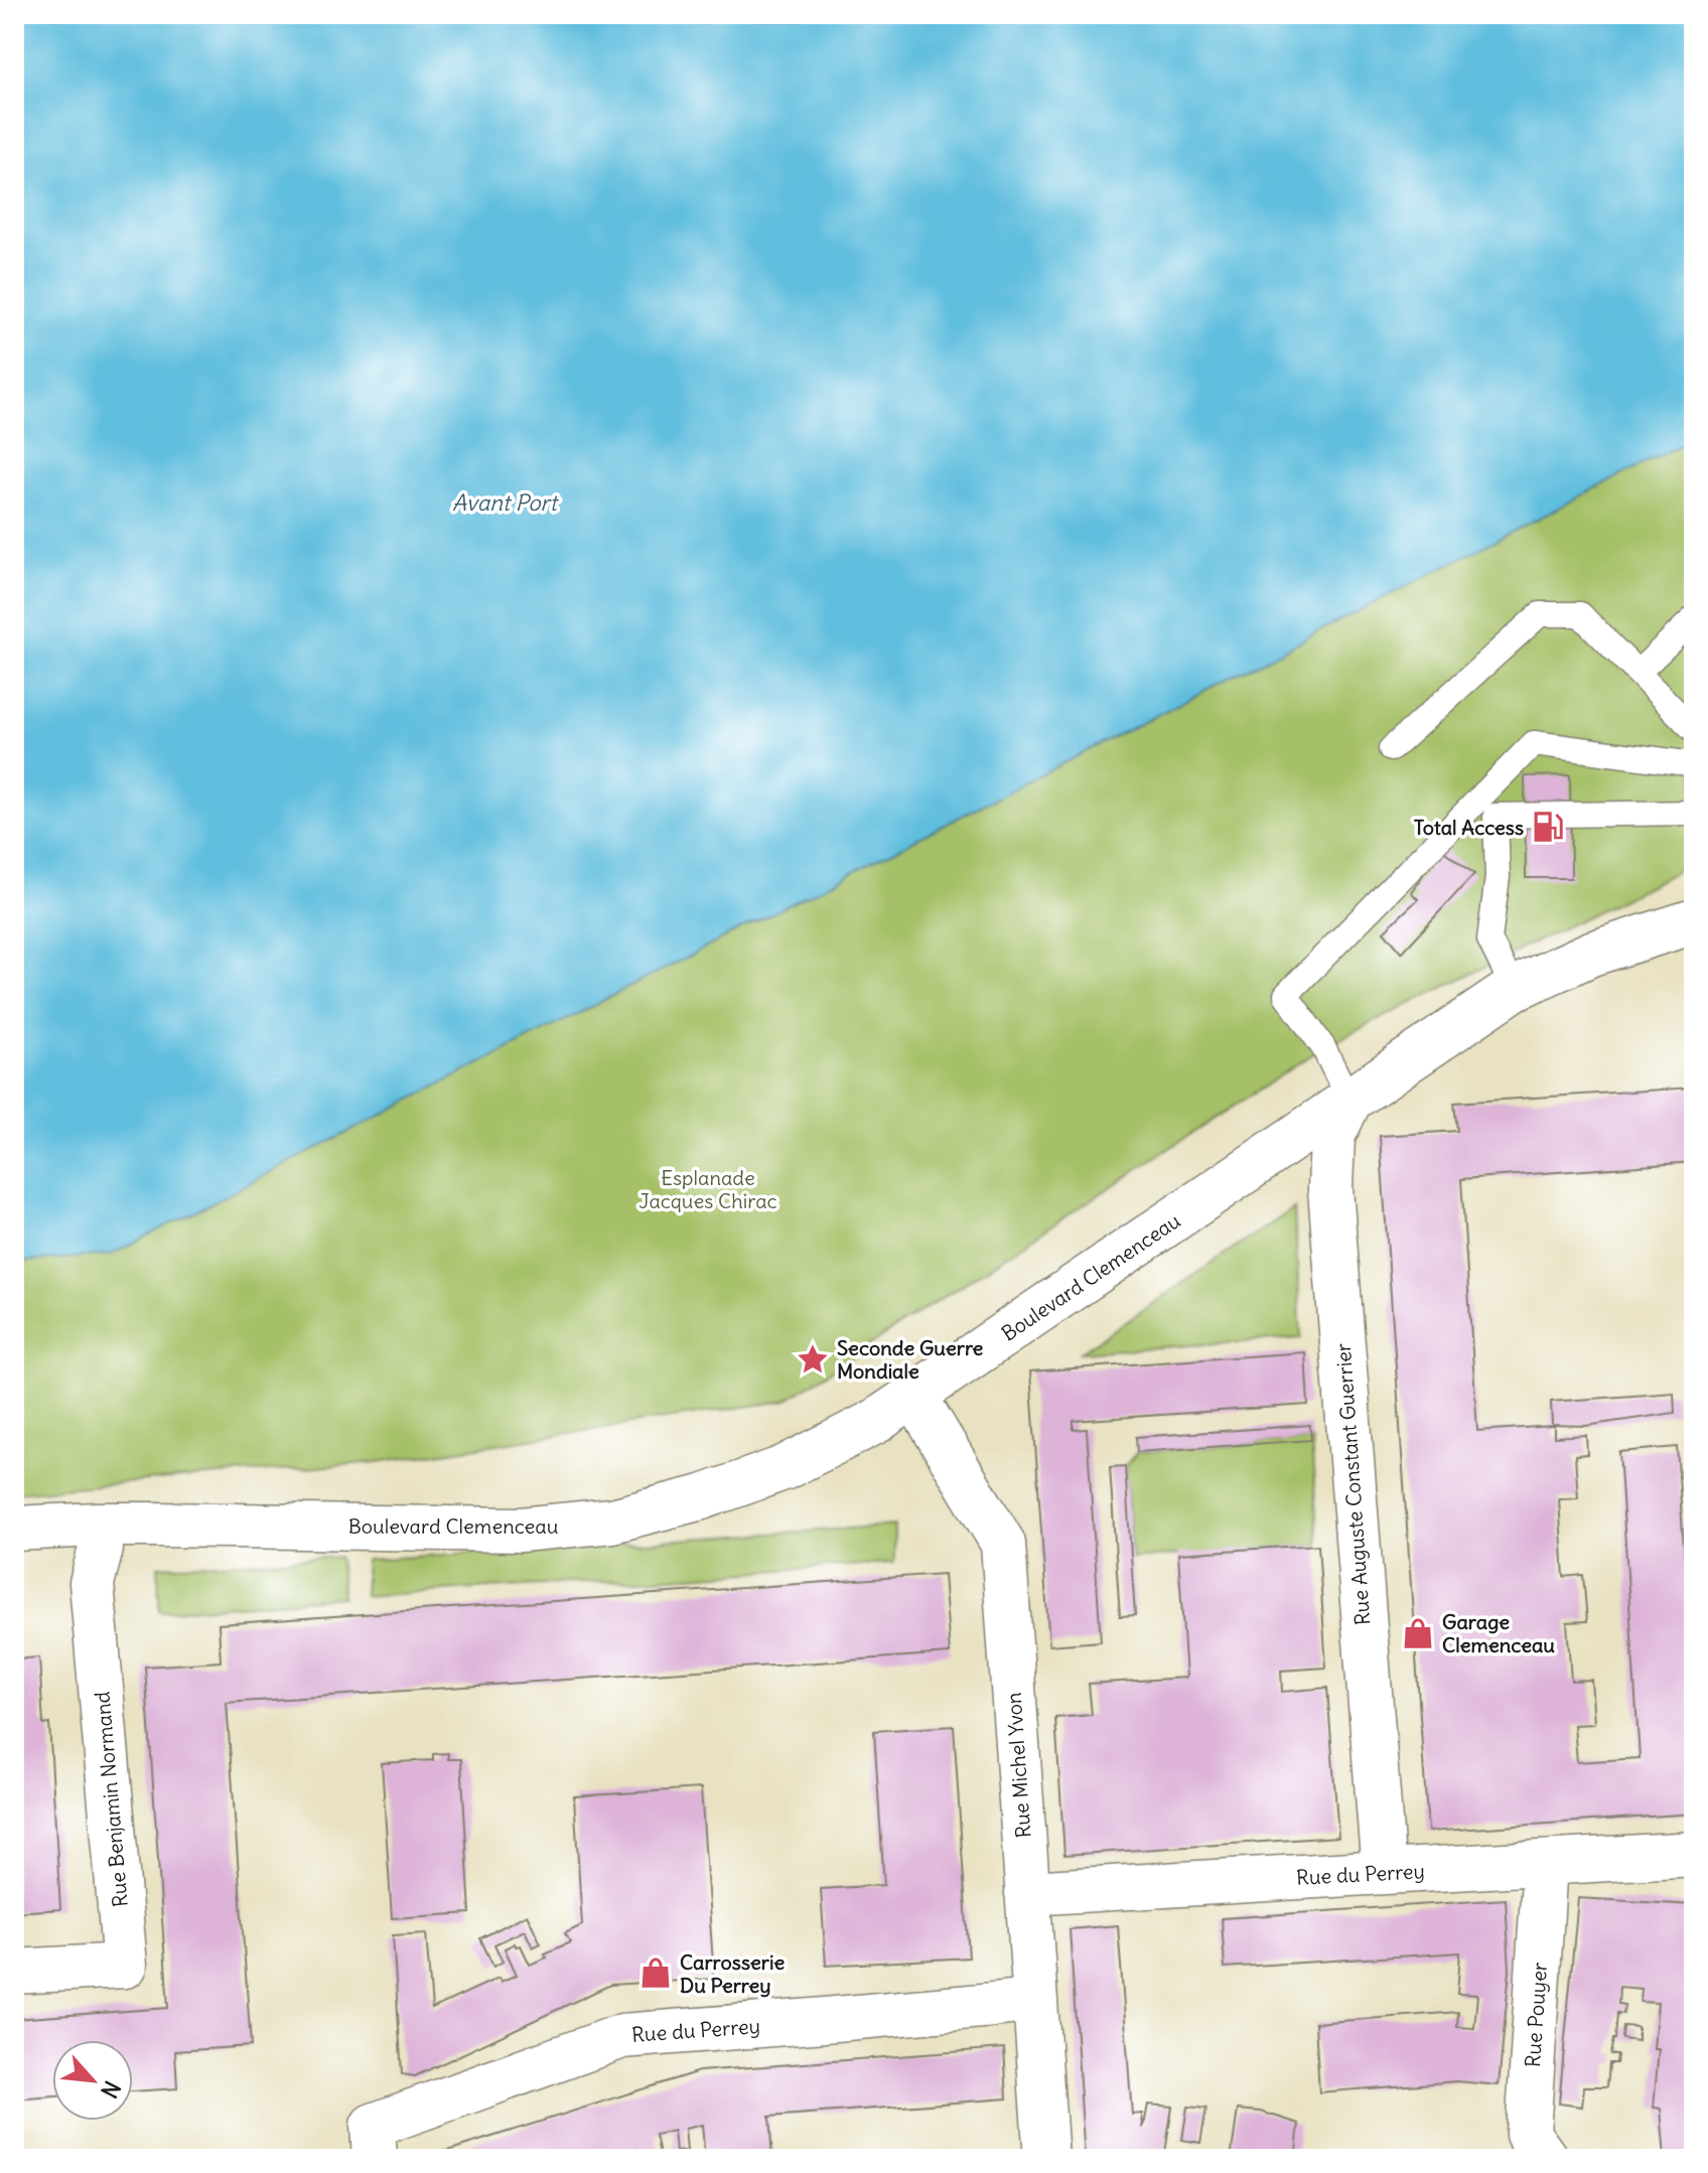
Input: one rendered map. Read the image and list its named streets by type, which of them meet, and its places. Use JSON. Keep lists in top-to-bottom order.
{
  "streets": {
    "street": [
      "Boulevard Clemenceau",
      "Rue Auguste Constant Guerrier",
      "Rue Michel Yvon",
      "Rue Benjamin Normand",
      "Rue du Perrey",
      "Rue Pouyer"
    ]
  },
  "crossings": [
    ["Boulevard Clemenceau", "Rue Auguste Constant Guerrier"],
    ["Boulevard Clemenceau", "Rue Michel Yvon"],
    ["Boulevard Clemenceau", "Rue Benjamin Normand"],
    ["Rue Auguste Constant Guerrier", "Rue du Perrey"],
    ["Rue Michel Yvon", "Rue du Perrey"],
    ["Rue du Perrey", "Rue Pouyer"]
  ],
  "water": ["Avant Port"],
  "parks": ["Esplanade Jacques Chirac"],
  "places": {
    "fuel station": ["Total Access"],
    "place": ["Seconde Guerre Mondiale"],
    "shop": ["Garage Clemenceau", "Carrosserie Du Perrey"]
  },
  "north": "bottom right"
}
